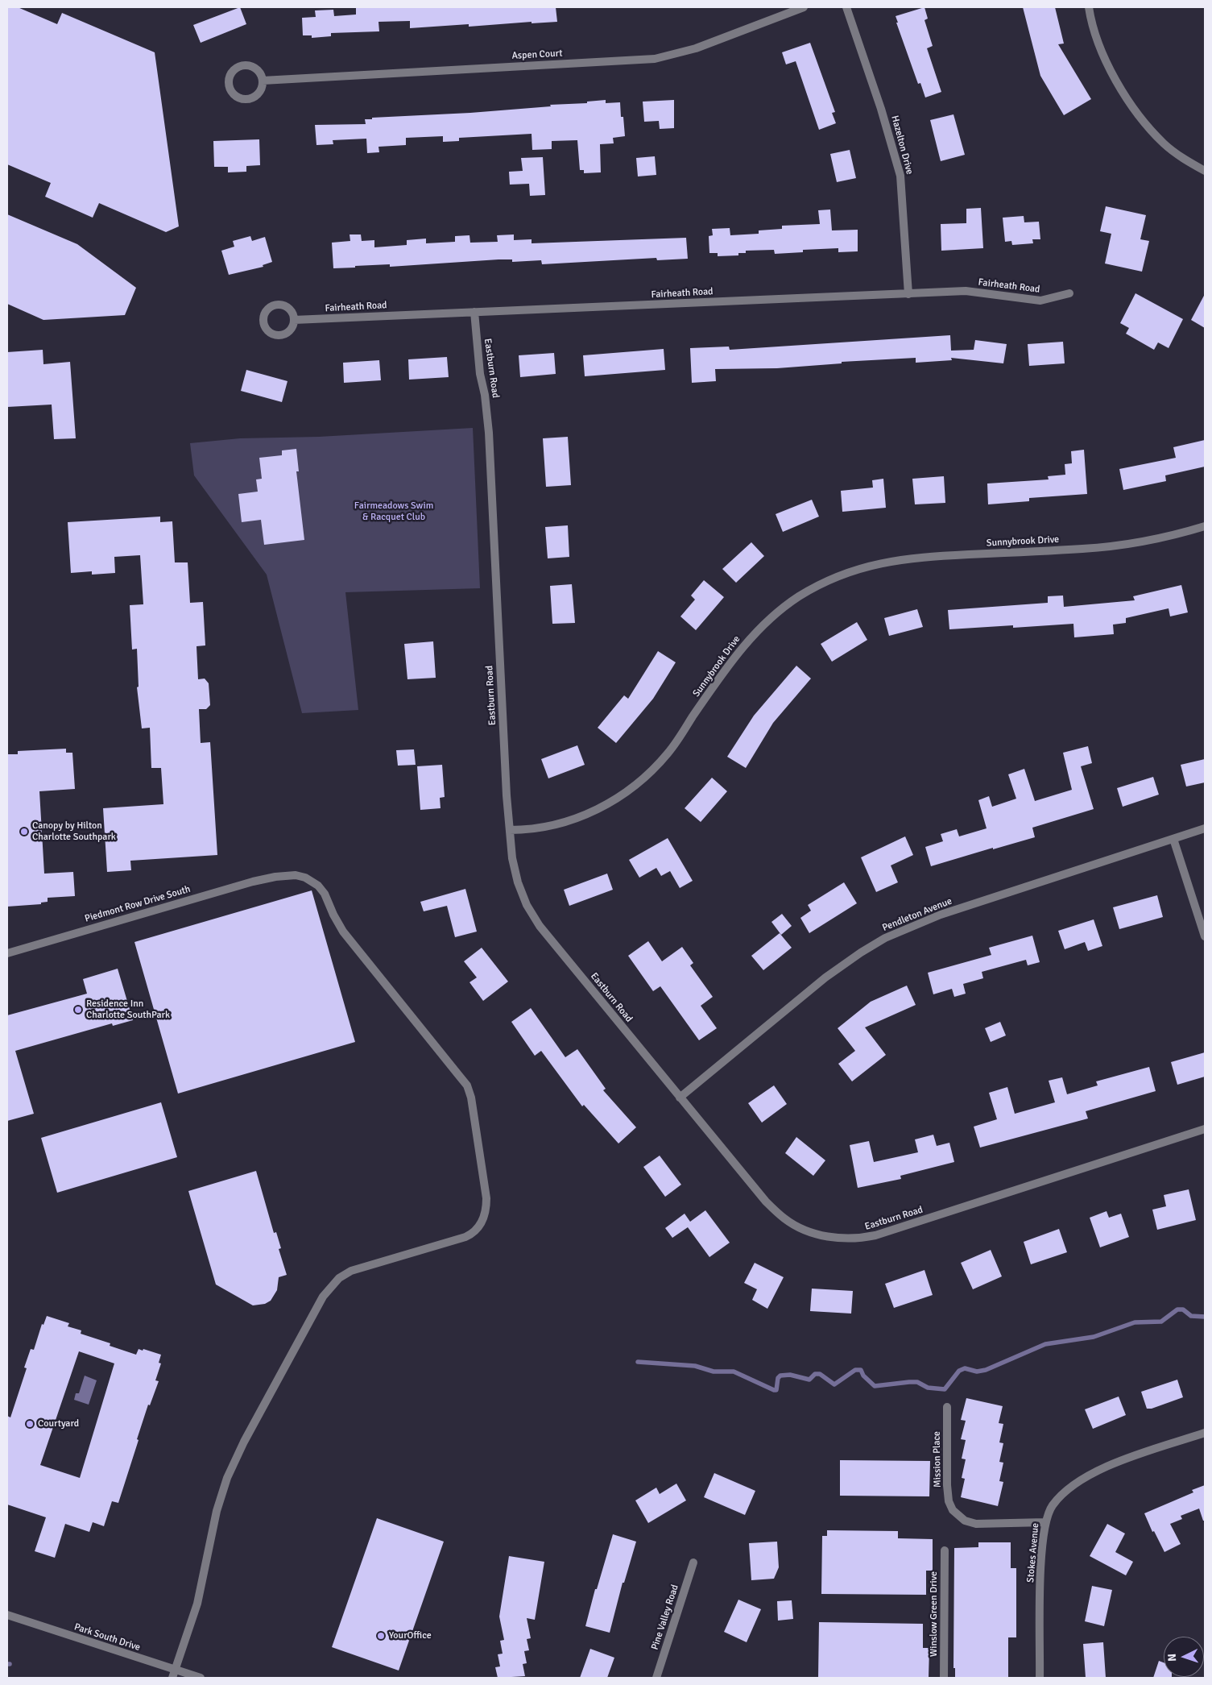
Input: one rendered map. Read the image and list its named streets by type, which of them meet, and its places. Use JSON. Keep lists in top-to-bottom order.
{
  "streets": {
    "street": [
      "Aspen Court",
      "Hazelton Drive",
      "Fairheath Road",
      "Eastburn Road",
      "Sunnybrook Drive",
      "Piedmont Row Drive South",
      "Pendleton Avenue",
      "Mission Place",
      "Stokes Avenue",
      "Winslow Green Drive",
      "Pine Valley Road",
      "Park South Drive"
    ]
  },
  "crossings": [
    ["Hazelton Drive", "Fairheath Road"],
    ["Fairheath Road", "Eastburn Road"],
    ["Eastburn Road", "Sunnybrook Drive"],
    ["Eastburn Road", "Pendleton Avenue"],
    ["Piedmont Row Drive South", "Park South Drive"],
    ["Mission Place", "Stokes Avenue"]
  ],
  "parks": ["Fairmeadows Swim & Racquet Club"],
  "places": [
    "Canopy by Hilton Charlotte Southpark",
    "Residence Inn Charlotte SouthPark",
    "Courtyard",
    "YourOffice"
  ],
  "north": "left"
}
